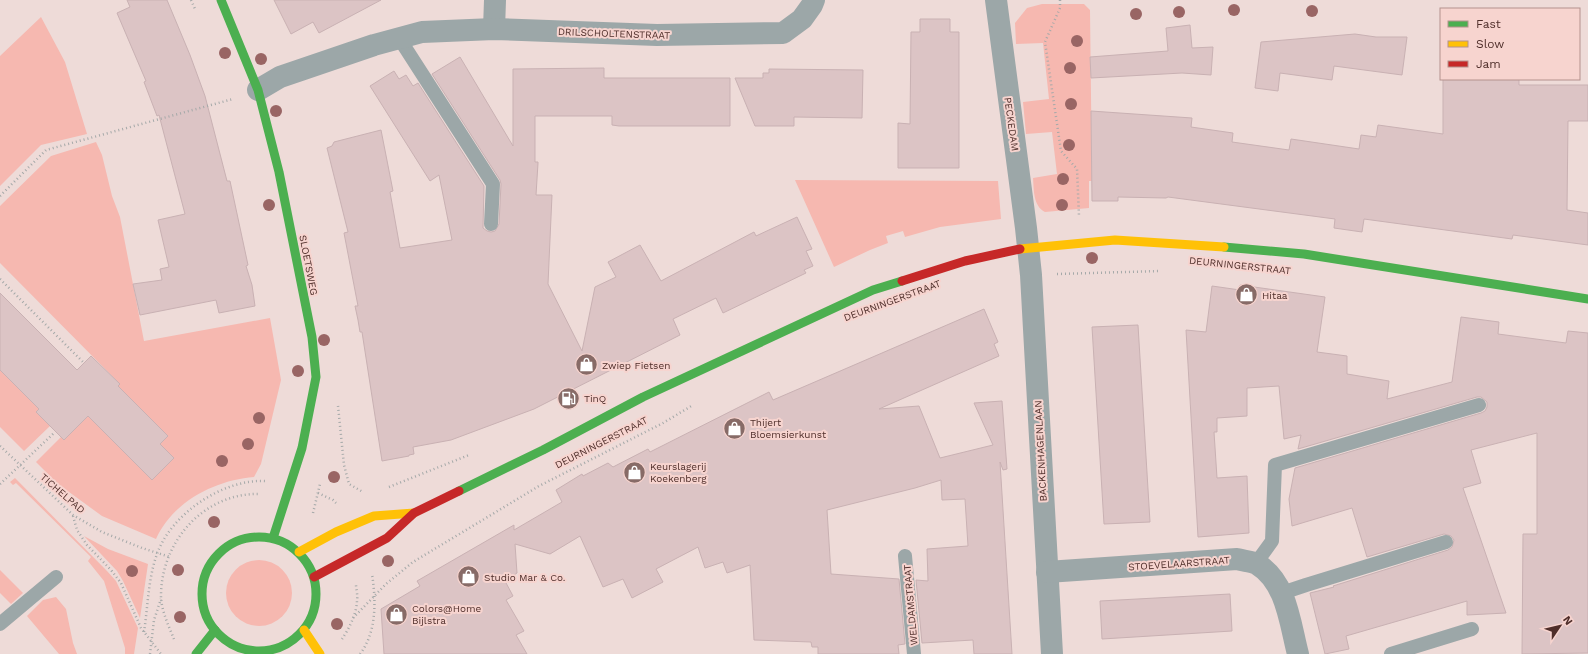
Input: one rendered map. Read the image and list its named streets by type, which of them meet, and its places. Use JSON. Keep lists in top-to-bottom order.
{
  "streets": {
    "main road": ["SLOETSWEG", "DEURNINGERSTRAAT"],
    "street": [
      "DRILSCHOLTENSTRAAT",
      "PECKEDAM",
      "BACKENHAGENLAAN",
      "STOEVELAARSTRAAT"
    ],
    "lane": ["WELDAMSTRAAT"],
    "path": ["TICHELPAD"]
  },
  "crossings": [
    ["DRILSCHOLTENSTRAAT", "SLOETSWEG"],
    ["PECKEDAM", "DEURNINGERSTRAAT"],
    ["PECKEDAM", "BACKENHAGENLAAN"],
    ["SLOETSWEG", "DEURNINGERSTRAAT"],
    ["DEURNINGERSTRAAT", "BACKENHAGENLAAN"],
    ["BACKENHAGENLAAN", "STOEVELAARSTRAAT"]
  ],
  "places": {
    "shop": [
      "Hitaa",
      "Zwiep Fietsen",
      "Thijert Bloemsierkunst",
      "Keurslagerij Koekenberg",
      "Studio Mar & Co.",
      "Colors@Home Bijlstra"
    ],
    "fuel station": ["TinQ"]
  },
  "legend": ["Fast", "Slow", "Jam"],
  "north": "top right"
}
